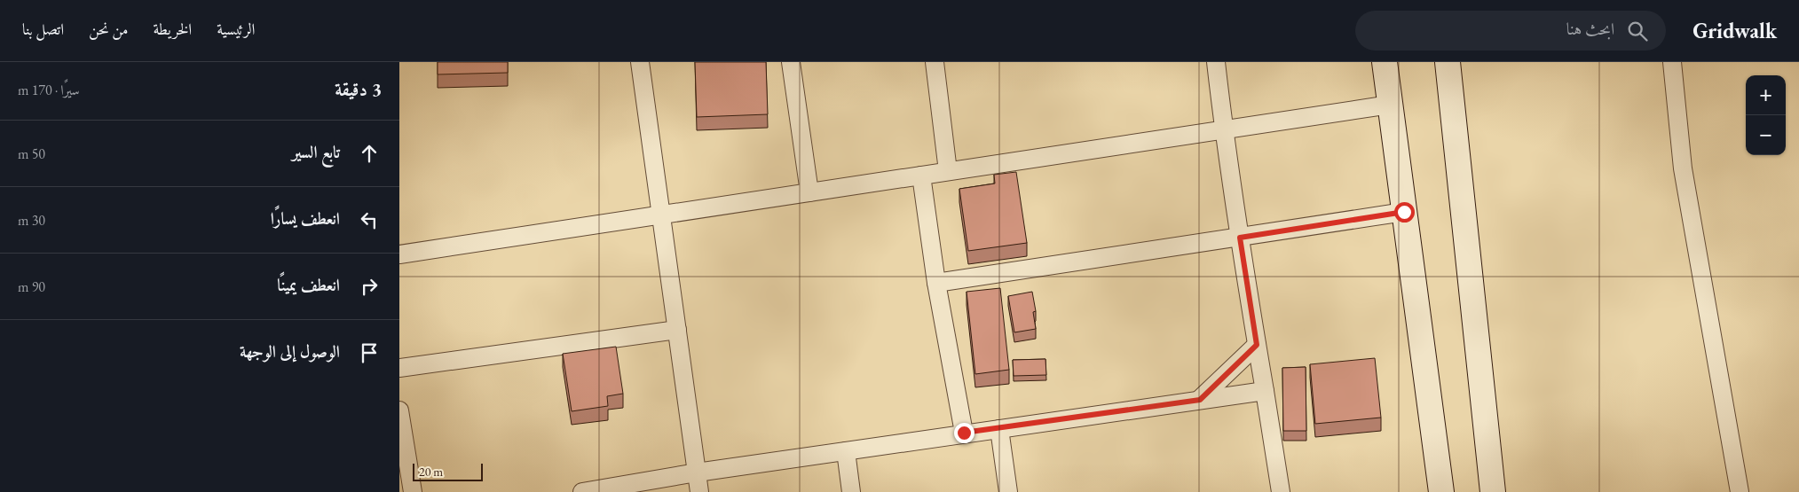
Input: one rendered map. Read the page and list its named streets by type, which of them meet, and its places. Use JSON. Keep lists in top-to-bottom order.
{
  "scale_bar": "20 m",
  "page": {
    "header": "Gridwalk",
    "search": "ابحث هنا",
    "nav": [
      "الرئيسية",
      "الخريطة",
      "من نحن",
      "اتصل بنا"
    ],
    "heading": ["3 دقيقة", "سيرًا · 170 m"],
    "map_buttons": ["+", "−"],
    "list": [
      ["تابع السير", "50 m"],
      ["انعطف يسارًا", "30 m"],
      ["انعطف يمينًا", "90 m"],
      "الوصول إلى الوجهة"
    ],
    "scale": "20 m"
  }
}
